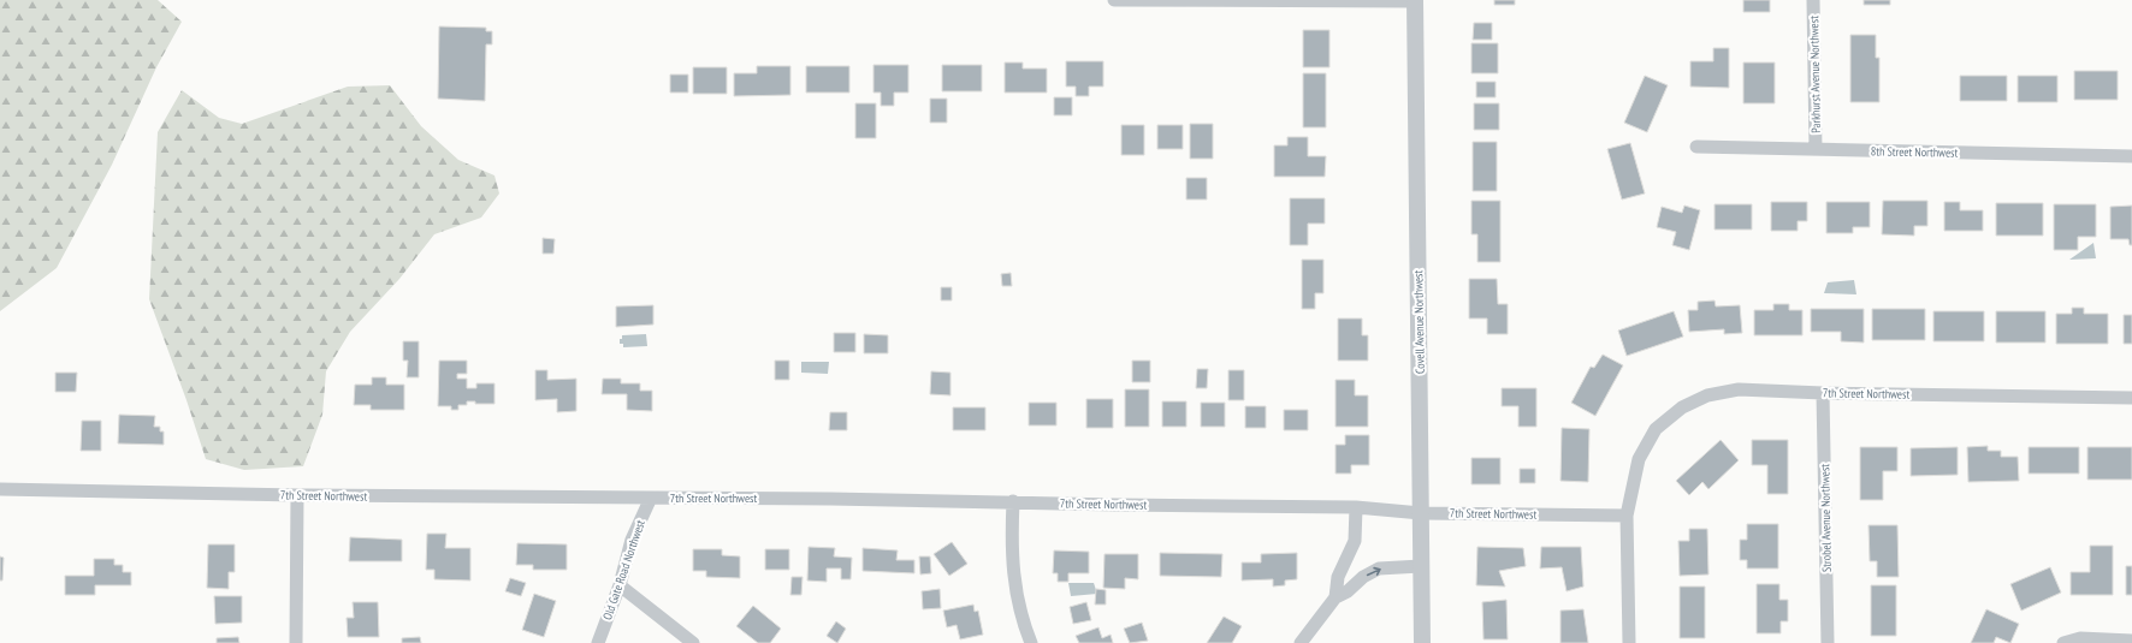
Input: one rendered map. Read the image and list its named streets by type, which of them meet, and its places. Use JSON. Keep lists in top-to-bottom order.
{
  "streets": {
    "street": [
      "Parkhurst Avenue Northwest",
      "8th Street Northwest",
      "Covell Avenue Northwest",
      "7th Street Northwest",
      "Strobel Avenue Northwest",
      "Old Gate Road Northwest"
    ]
  },
  "crossings": [
    ["Parkhurst Avenue Northwest", "8th Street Northwest"],
    ["Covell Avenue Northwest", "7th Street Northwest"],
    ["7th Street Northwest", "Strobel Avenue Northwest"],
    ["7th Street Northwest", "Old Gate Road Northwest"]
  ]
}
